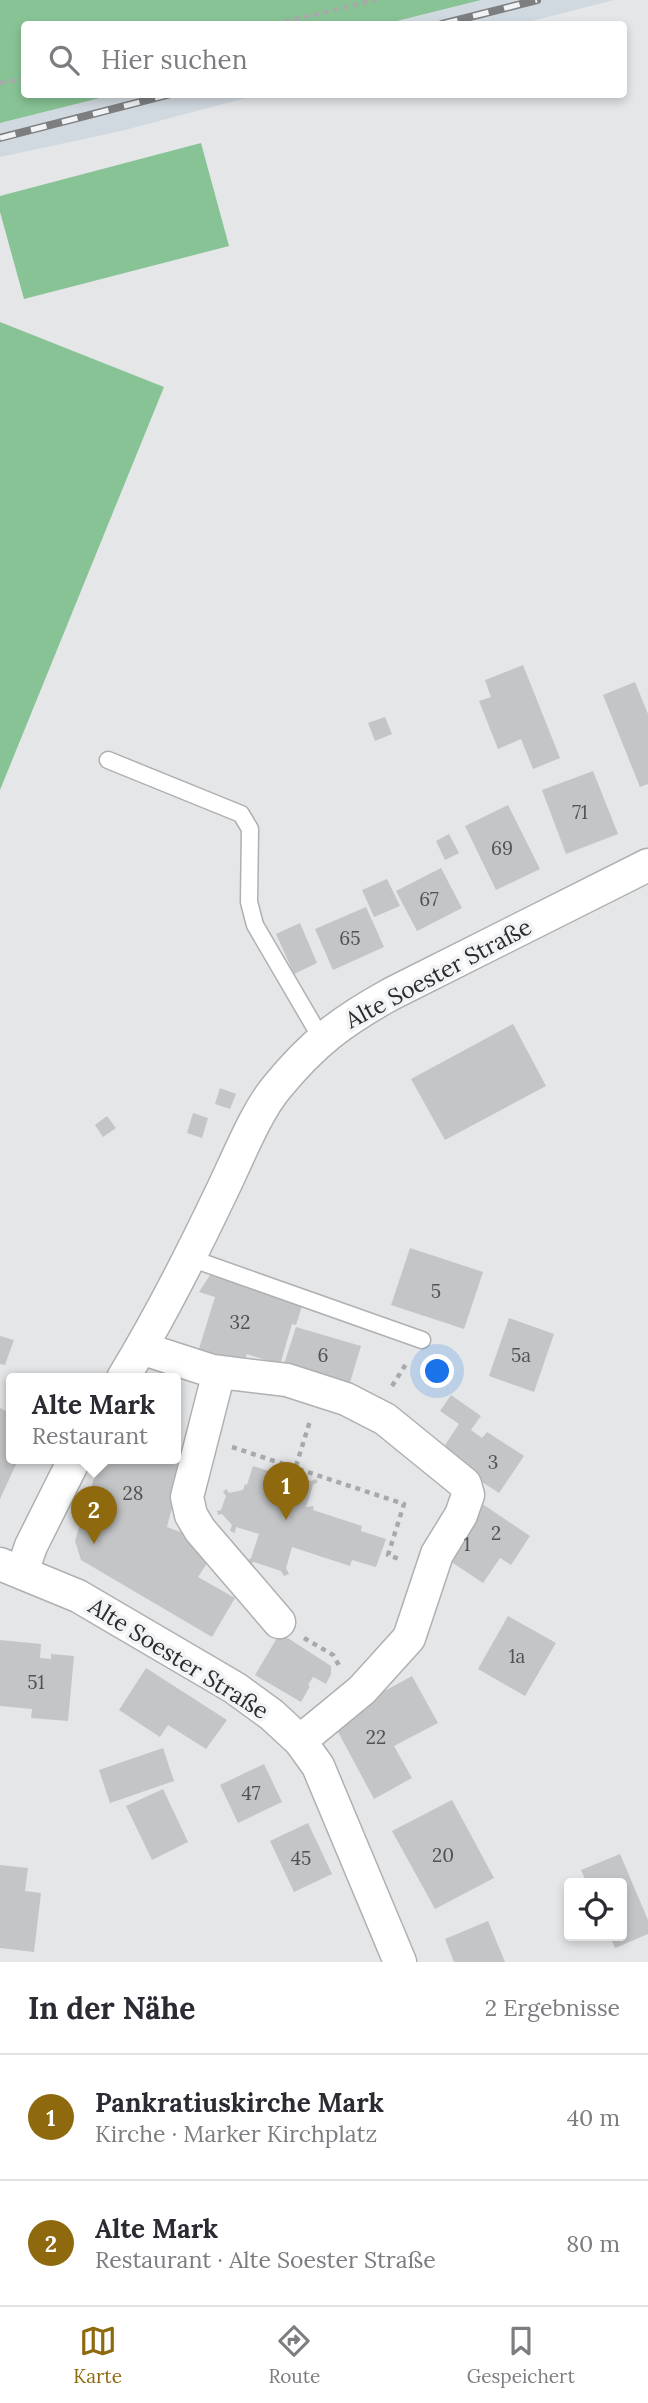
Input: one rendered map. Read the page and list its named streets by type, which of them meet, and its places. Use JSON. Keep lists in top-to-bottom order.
{
  "streets": {
    "street": ["Alte Soester Straße"]
  },
  "house_numbers": [
    "71",
    "69",
    "67",
    "65",
    "5",
    "32",
    "6",
    "5a",
    "3",
    "28",
    "2",
    "1",
    "1a",
    "51",
    "22",
    "47",
    "20",
    "45"
  ],
  "page": {
    "search": "Hier suchen",
    "popup": ["Alte Mark", "Restaurant"],
    "pins": ["1", "2"],
    "heading": ["In der Nähe", "2 Ergebnisse"],
    "list": [
      {
        "mark": "1",
        "name": "Pankratiuskirche Mark",
        "note": "Kirche · Marker Kirchplatz",
        "value": "40 m"
      },
      {
        "mark": "2",
        "name": "Alte Mark",
        "note": "Restaurant · Alte Soester Straße",
        "value": "80 m"
      }
    ],
    "nav": ["Karte", "Route", "Gespeichert"]
  }
}
